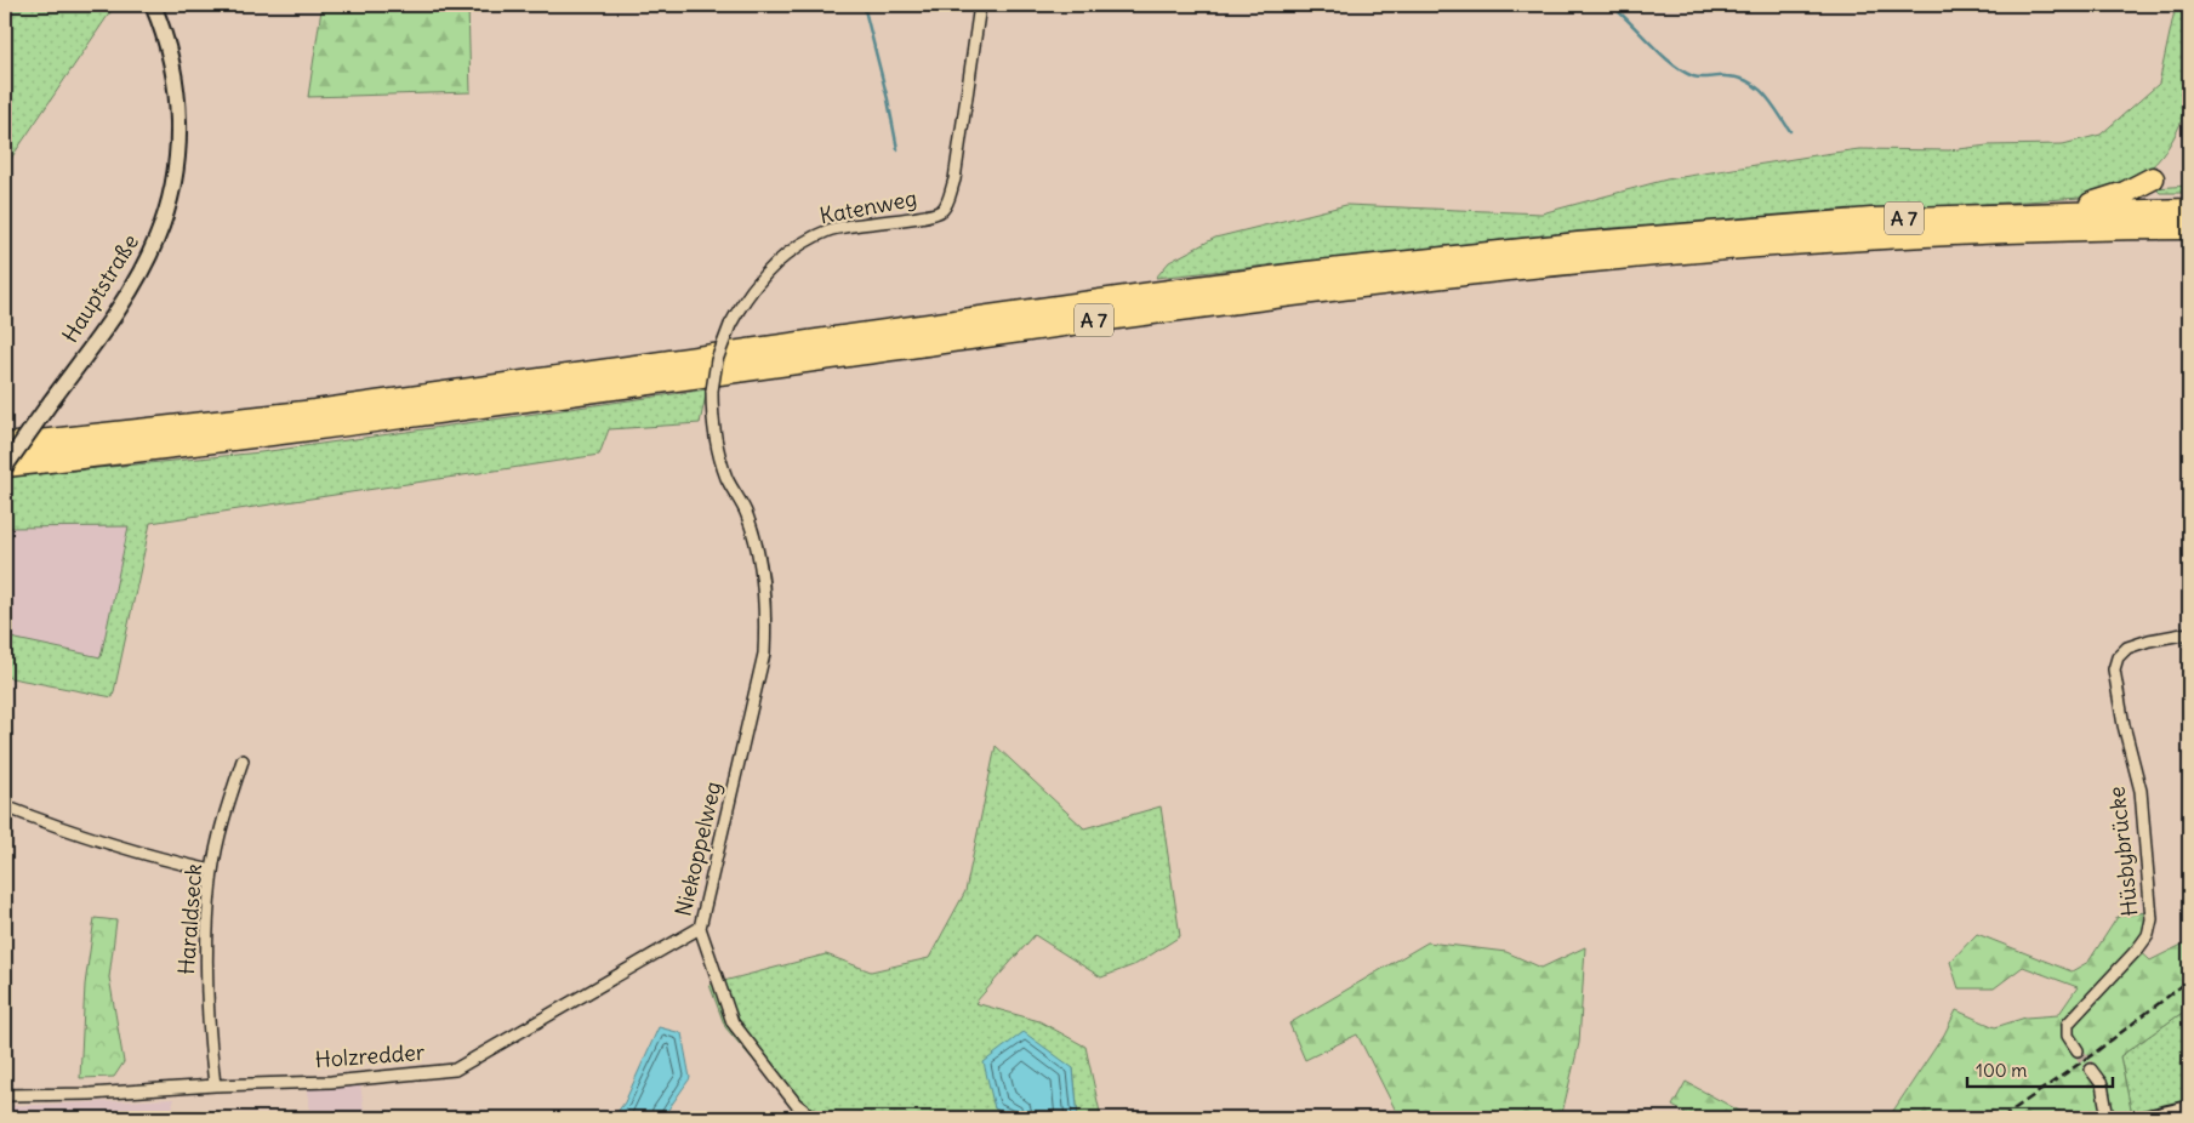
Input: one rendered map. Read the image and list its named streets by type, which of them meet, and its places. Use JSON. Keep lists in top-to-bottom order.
{
  "streets": {
    "highway": ["A 7"],
    "street": [
      "Katenweg",
      "Hauptstraße",
      "Niekoppelweg",
      "Hüsbybrücke",
      "Haraldseck",
      "Holzredder"
    ]
  },
  "crossings": [
    ["Katenweg", "Niekoppelweg"],
    ["A 7", "Hauptstraße"],
    ["Niekoppelweg", "Holzredder"],
    ["Haraldseck", "Holzredder"]
  ],
  "scale_bar": "100 m"
}
